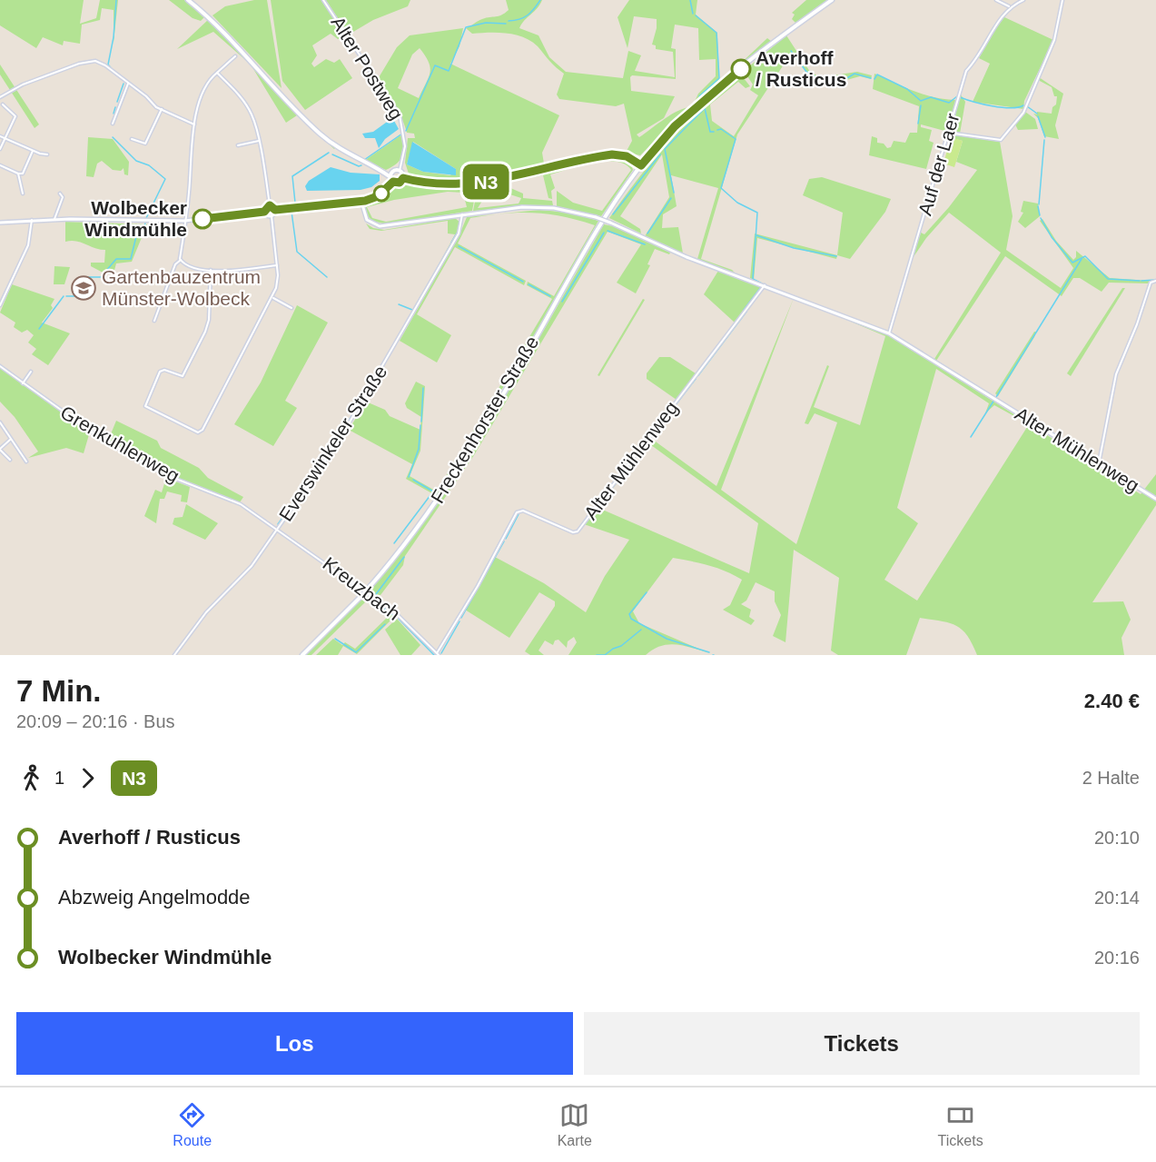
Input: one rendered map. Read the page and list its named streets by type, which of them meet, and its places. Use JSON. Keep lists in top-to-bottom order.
{
  "streets": {
    "main road": ["Freckenhorster Straße"],
    "street": [
      "Alter Postweg",
      "Auf der Laer",
      "Everswinkeler Straße",
      "Grenkuhlenweg",
      "Alter Mühlenweg",
      "Kreuzbach"
    ]
  },
  "crossings": [
    ["Auf der Laer", "Alter Mühlenweg"],
    ["Everswinkeler Straße", "Grenkuhlenweg"],
    ["Everswinkeler Straße", "Alter Mühlenweg"],
    ["Everswinkeler Straße", "Kreuzbach"],
    ["Grenkuhlenweg", "Kreuzbach"],
    ["Alter Mühlenweg", "Kreuzbach"]
  ],
  "places": {
    "other": ["Averhoff / Rusticus", "Wolbecker Windmühle"],
    "school or university": ["Gartenbauzentrum Münster-Wolbeck"]
  },
  "lines": ["bus line N3"],
  "page": {
    "on_map": "N3",
    "heading": ["7 Min.", "20:09 – 20:16 · Bus", "2.40 €"],
    "legs": ["1", "N3", "2 Halte"],
    "list": [
      {
        "name": "Averhoff / Rusticus",
        "value": "20:10"
      },
      {
        "name": "Abzweig Angelmodde",
        "value": "20:14"
      },
      {
        "name": "Wolbecker Windmühle",
        "value": "20:16"
      }
    ],
    "buttons": ["Los", "Tickets"],
    "tabs": ["Route", "Karte", "Tickets"]
  }
}
